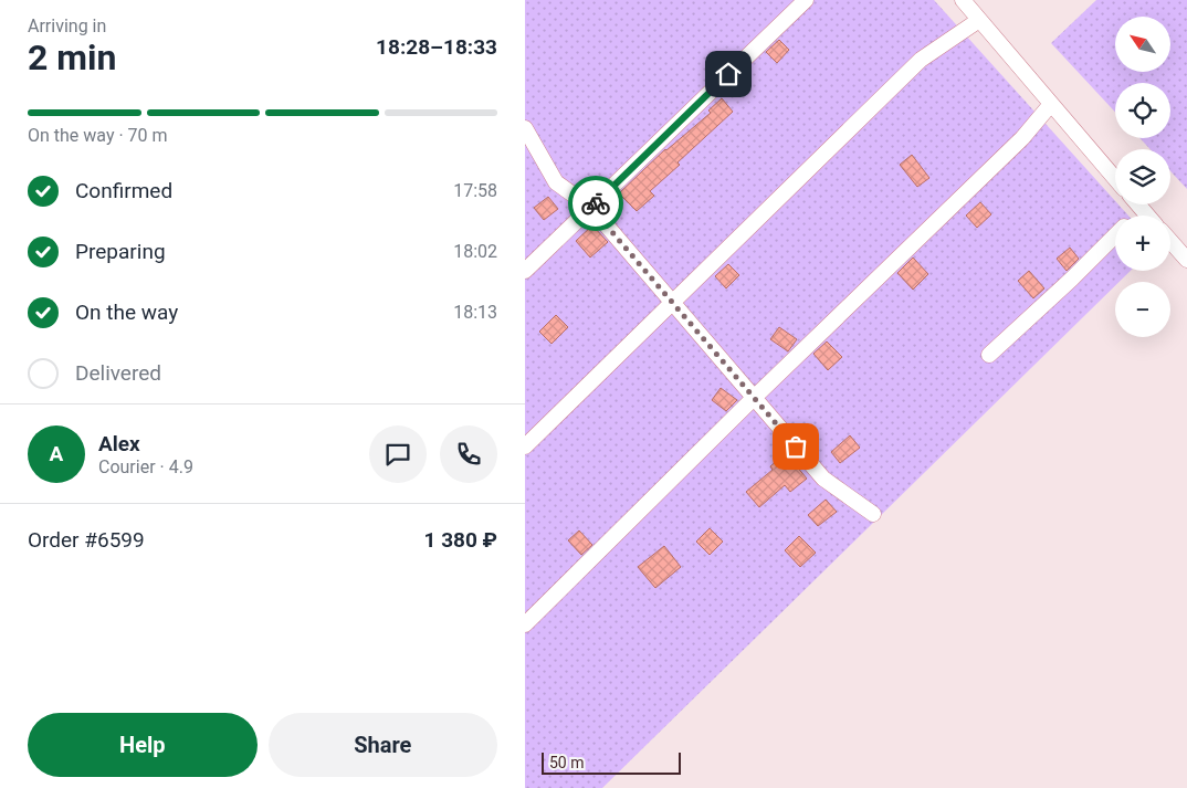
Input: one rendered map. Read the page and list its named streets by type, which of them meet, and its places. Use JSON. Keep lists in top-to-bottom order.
{
  "scale_bar": "50 m",
  "north": "top left",
  "page": {
    "heading": ["2 min", "Arriving in", "18:28–18:33"],
    "panel": [
      "Alex",
      "Courier · 4.9",
      "Order #6599",
      "1 380 ₽"
    ],
    "map_buttons": ["+", "−"],
    "bar": "On the way · 70 m",
    "list": [
      ["Confirmed", "17:58"],
      ["Preparing", "18:02"],
      ["On the way", "18:13"],
      "Delivered"
    ],
    "round": "A",
    "buttons": ["Help", "Share"],
    "scale": "50 m"
  }
}
